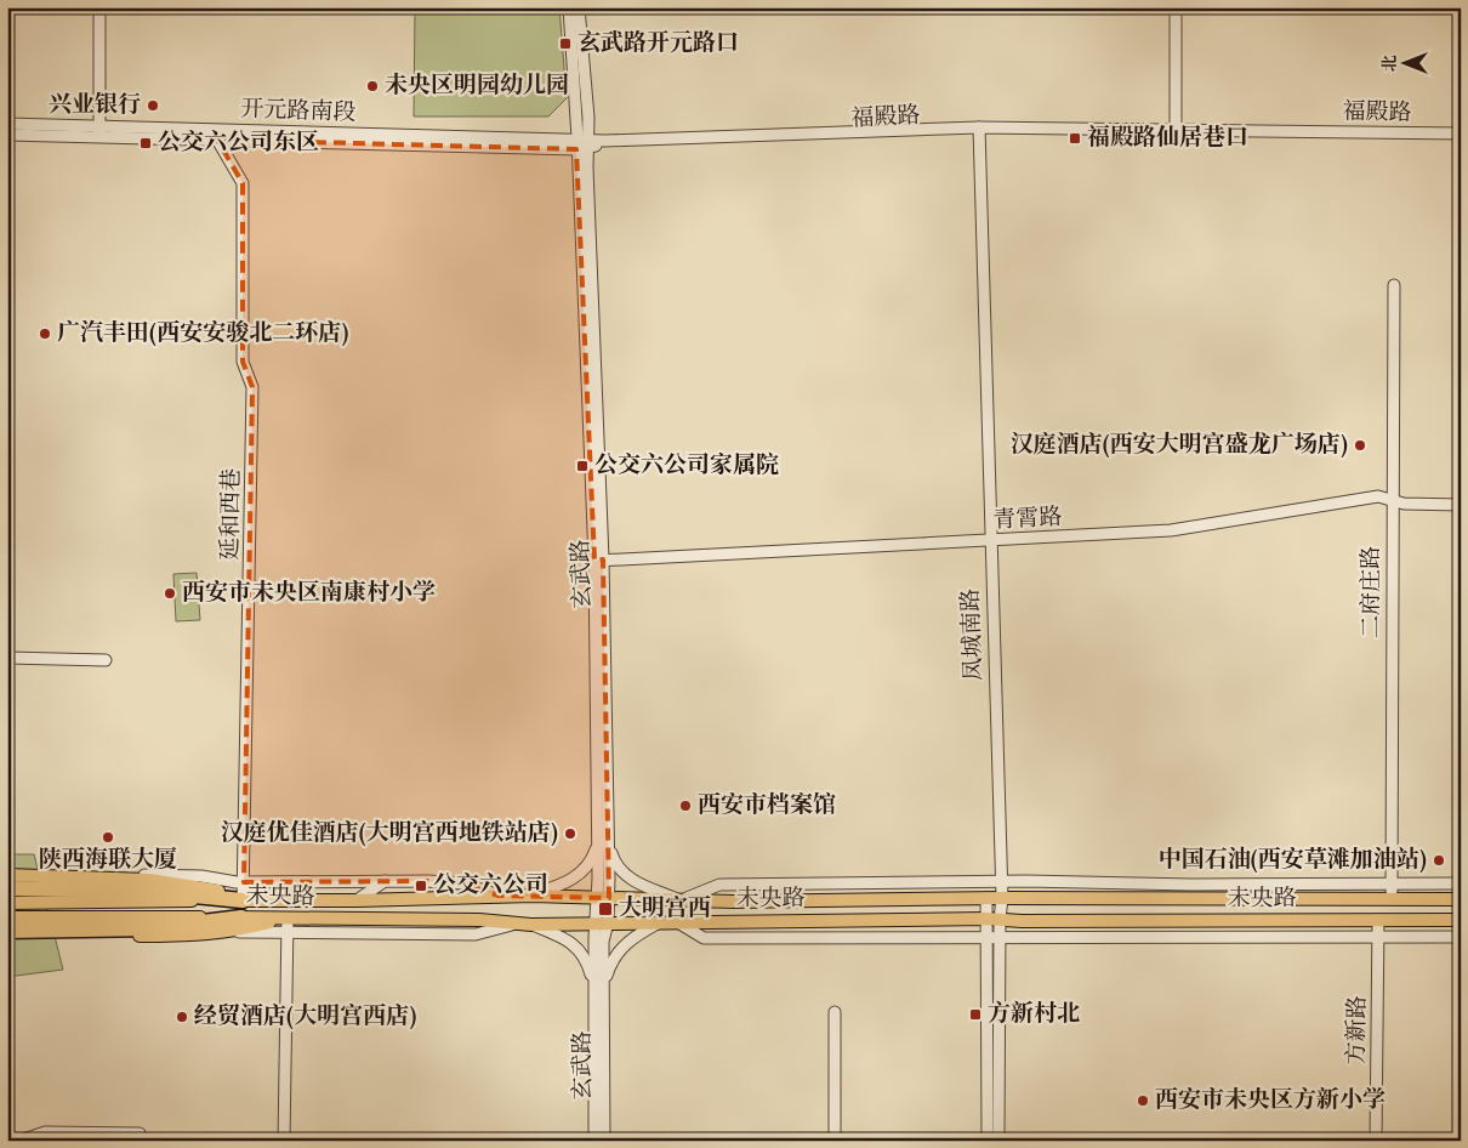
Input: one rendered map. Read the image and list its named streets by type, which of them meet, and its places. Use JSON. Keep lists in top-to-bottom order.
{
  "streets": {
    "main road": ["未央路"],
    "street": [
      "开元路南段",
      "福殿路",
      "延和西巷",
      "青霄路",
      "玄武路",
      "二府庄路",
      "凤城南路",
      "方新路"
    ]
  },
  "crossings": [
    ["开元路南段", "福殿路"],
    ["开元路南段", "延和西巷"],
    ["开元路南段", "玄武路"],
    ["福殿路", "玄武路"],
    ["福殿路", "凤城南路"],
    ["延和西巷", "未央路"],
    ["青霄路", "玄武路"],
    ["青霄路", "二府庄路"],
    ["青霄路", "凤城南路"],
    ["玄武路", "未央路"],
    ["二府庄路", "未央路"],
    ["凤城南路", "未央路"],
    ["未央路", "方新路"]
  ],
  "places": {
    "transit": [
      "玄武路开元路口",
      "福殿路仙居巷口",
      "公交六公司东区",
      "公交六公司家属院",
      "公交六公司",
      "大明宫西",
      "方新村北"
    ],
    "other": [
      "未央区明园幼儿园",
      "兴业银行",
      "广汽丰田(西安安骏北二环店)",
      "汉庭酒店(西安大明宫盛龙广场店)",
      "西安市未央区南康村小学",
      "西安市档案馆",
      "汉庭优佳酒店(大明宫西地铁站店)",
      "陕西海联大厦",
      "中国石油(西安草滩加油站)",
      "经贸酒店(大明宫西店)",
      "西安市未央区方新小学"
    ]
  },
  "north": "left"
}
